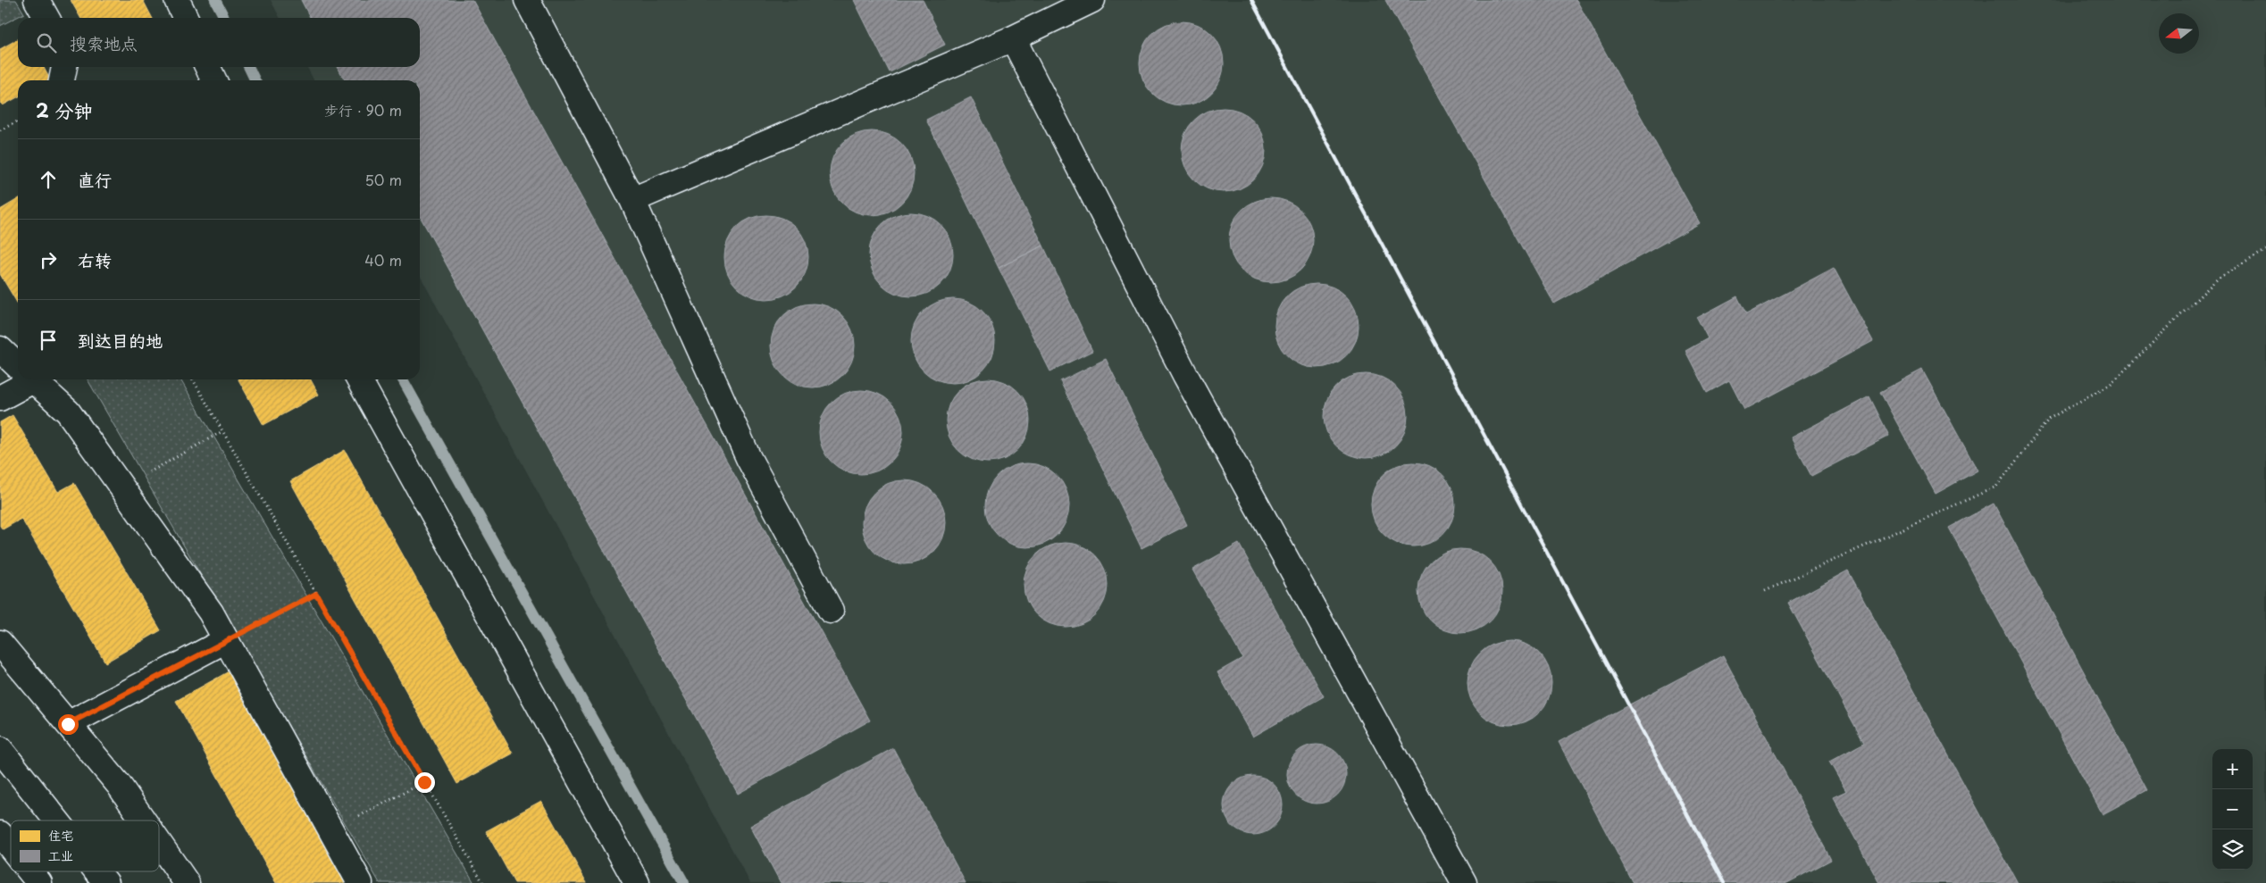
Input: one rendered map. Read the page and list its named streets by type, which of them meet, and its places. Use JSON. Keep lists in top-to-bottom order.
{
  "legend": ["住宅", "工业"],
  "north": "left",
  "page": {
    "search": "搜索地点",
    "heading": ["2 分钟", "步行 · 90 m"],
    "list": [
      ["直行", "50 m"],
      ["右转", "40 m"],
      "到达目的地"
    ],
    "map_buttons": ["+", "−"]
  }
}
